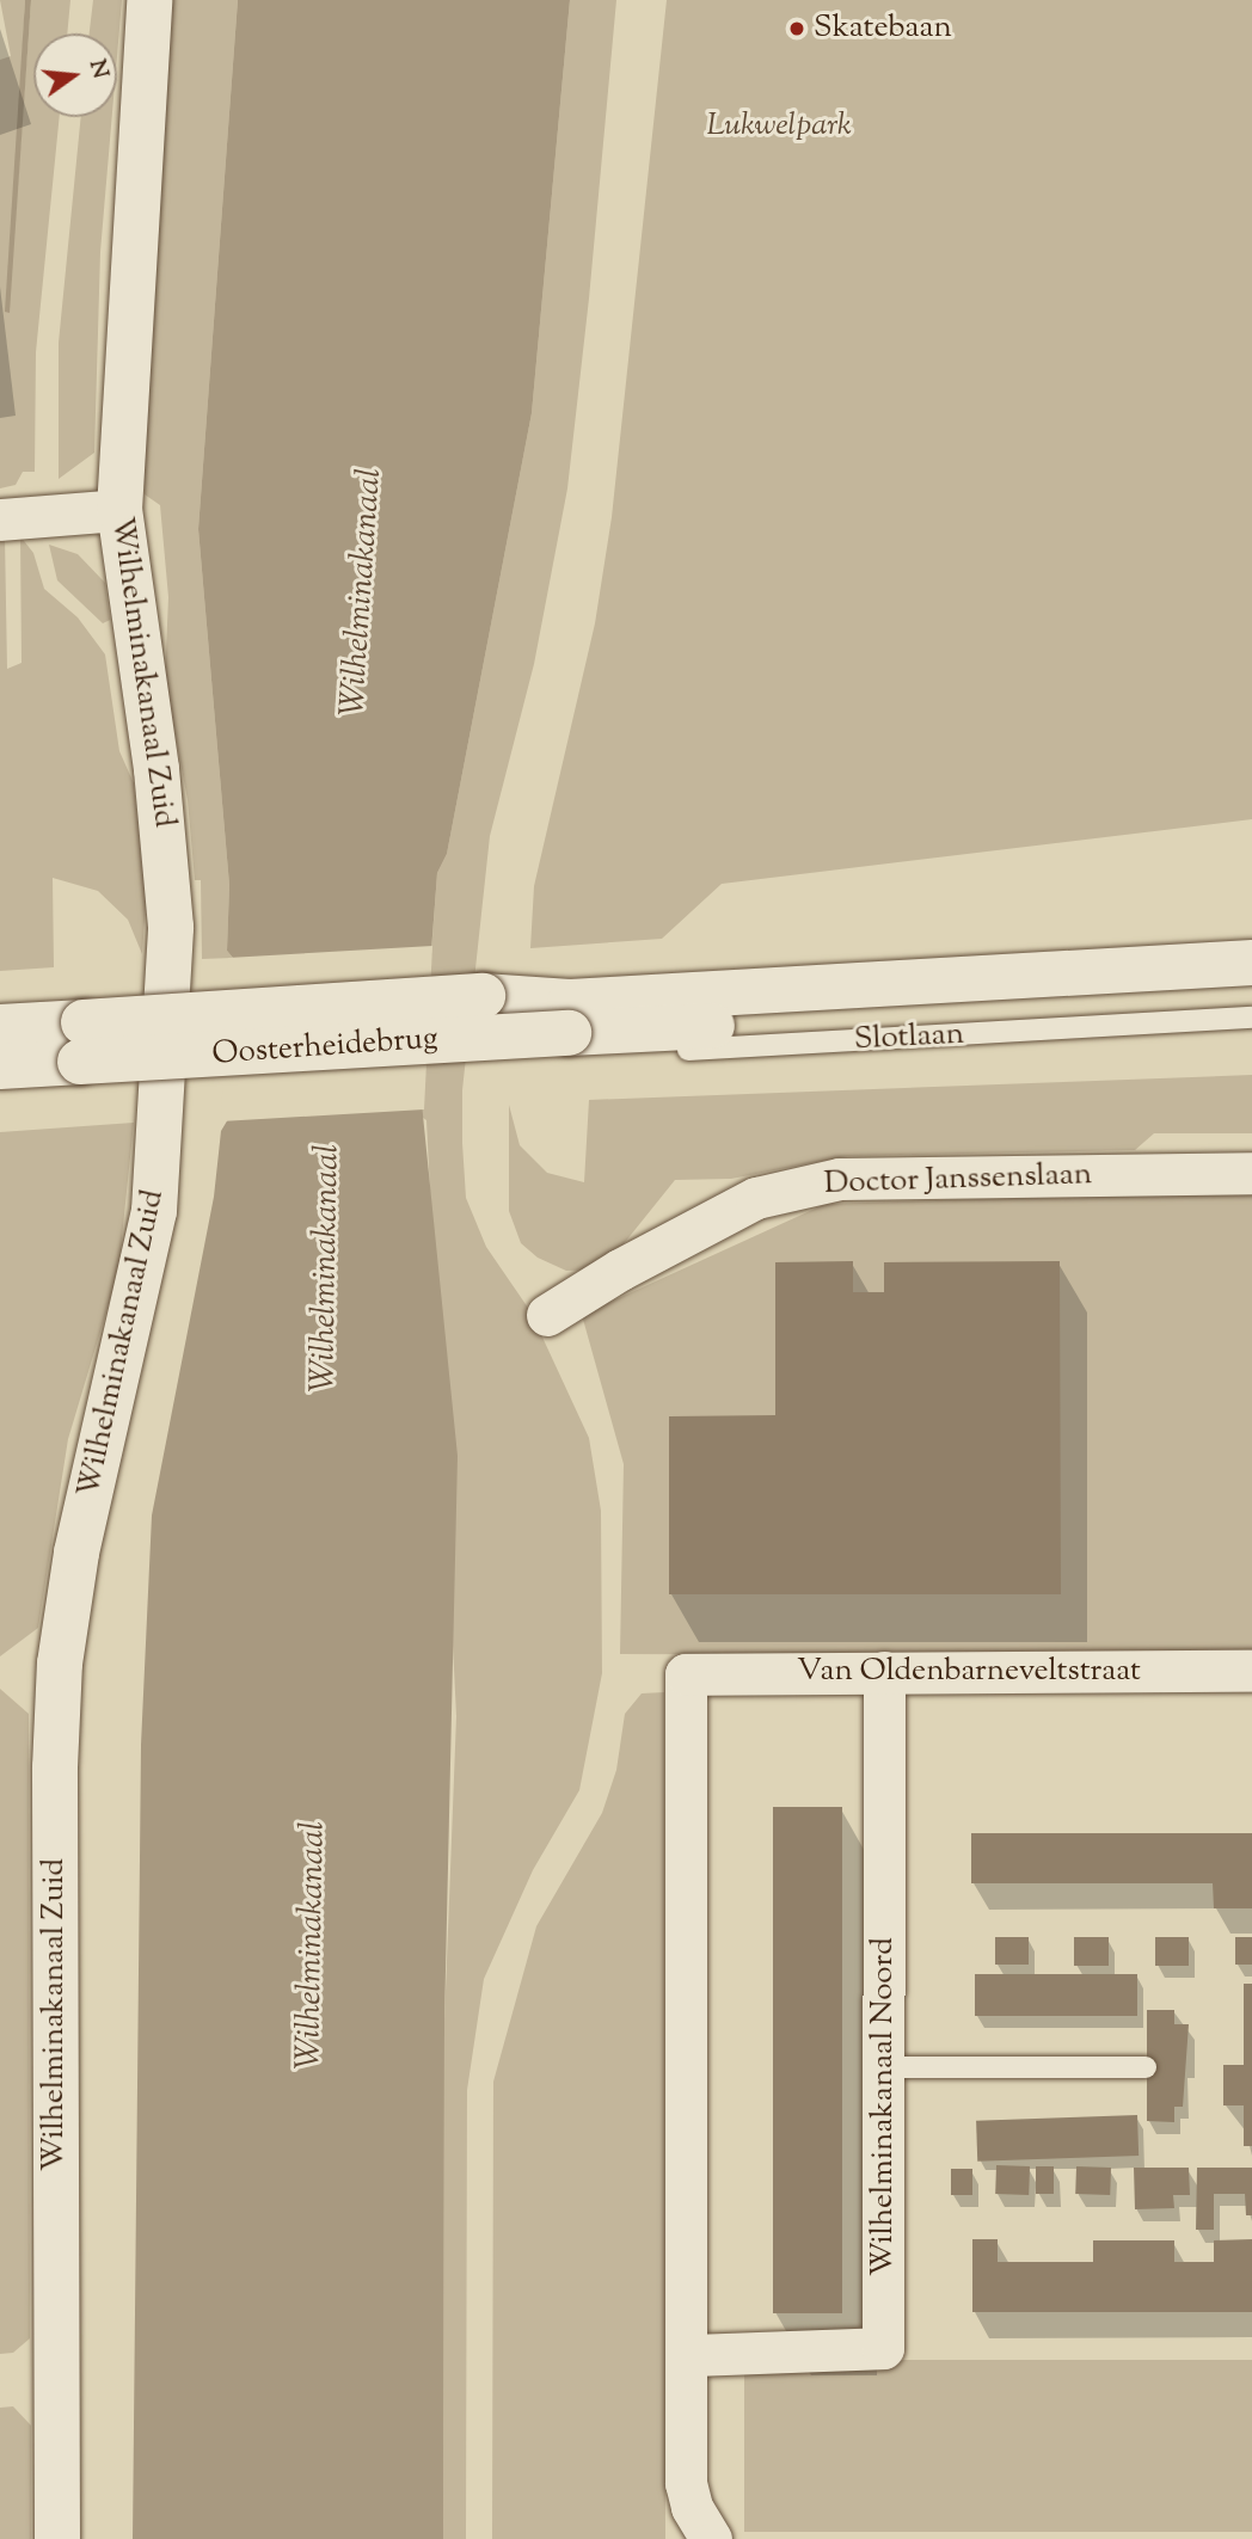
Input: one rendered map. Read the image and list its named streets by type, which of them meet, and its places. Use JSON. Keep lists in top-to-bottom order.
{
  "streets": {
    "street": [
      "Wilhelminakanaal Zuid",
      "Slotlaan",
      "Oosterheidebrug",
      "Doctor Janssenslaan",
      "Van Oldenbarneveltstraat",
      "Wilhelminakanaal Noord"
    ]
  },
  "crossings": [
    ["Slotlaan", "Oosterheidebrug"],
    ["Van Oldenbarneveltstraat", "Wilhelminakanaal Noord"]
  ],
  "water": ["Wilhelminakanaal"],
  "parks": ["Lukwelpark"],
  "places": ["Skatebaan"],
  "north": "right"
}
